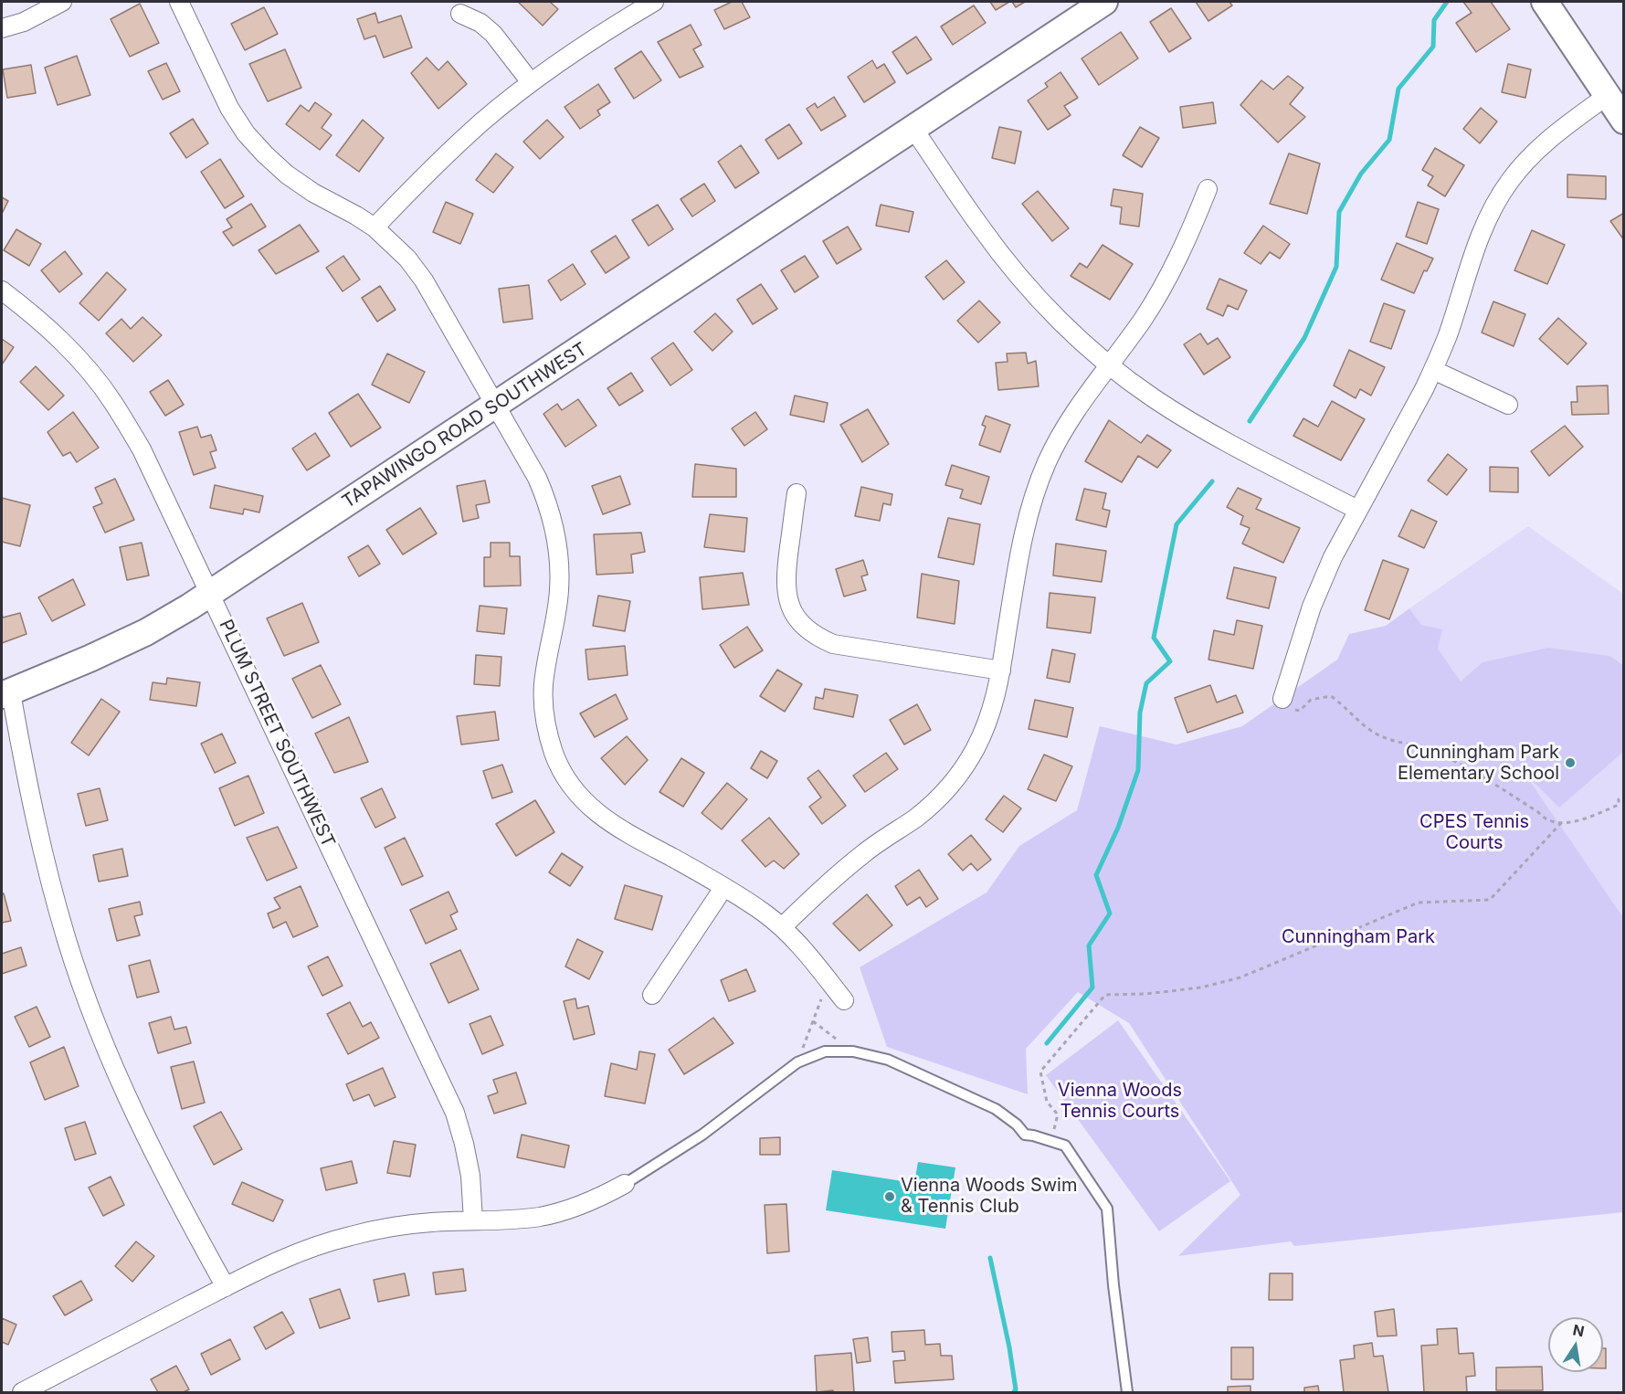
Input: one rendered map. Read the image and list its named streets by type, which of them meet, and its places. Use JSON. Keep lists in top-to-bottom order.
{
  "streets": {
    "street": ["TAPAWINGO ROAD SOUTHWEST", "PLUM STREET SOUTHWEST"]
  },
  "crossings": [
    ["TAPAWINGO ROAD SOUTHWEST", "PLUM STREET SOUTHWEST"]
  ],
  "parks": ["CPES Tennis Courts", "Cunningham Park", "Vienna Woods Tennis Courts"],
  "places": ["Cunningham Park Elementary School", "Vienna Woods Swim & Tennis Club"],
  "north": "top"
}
